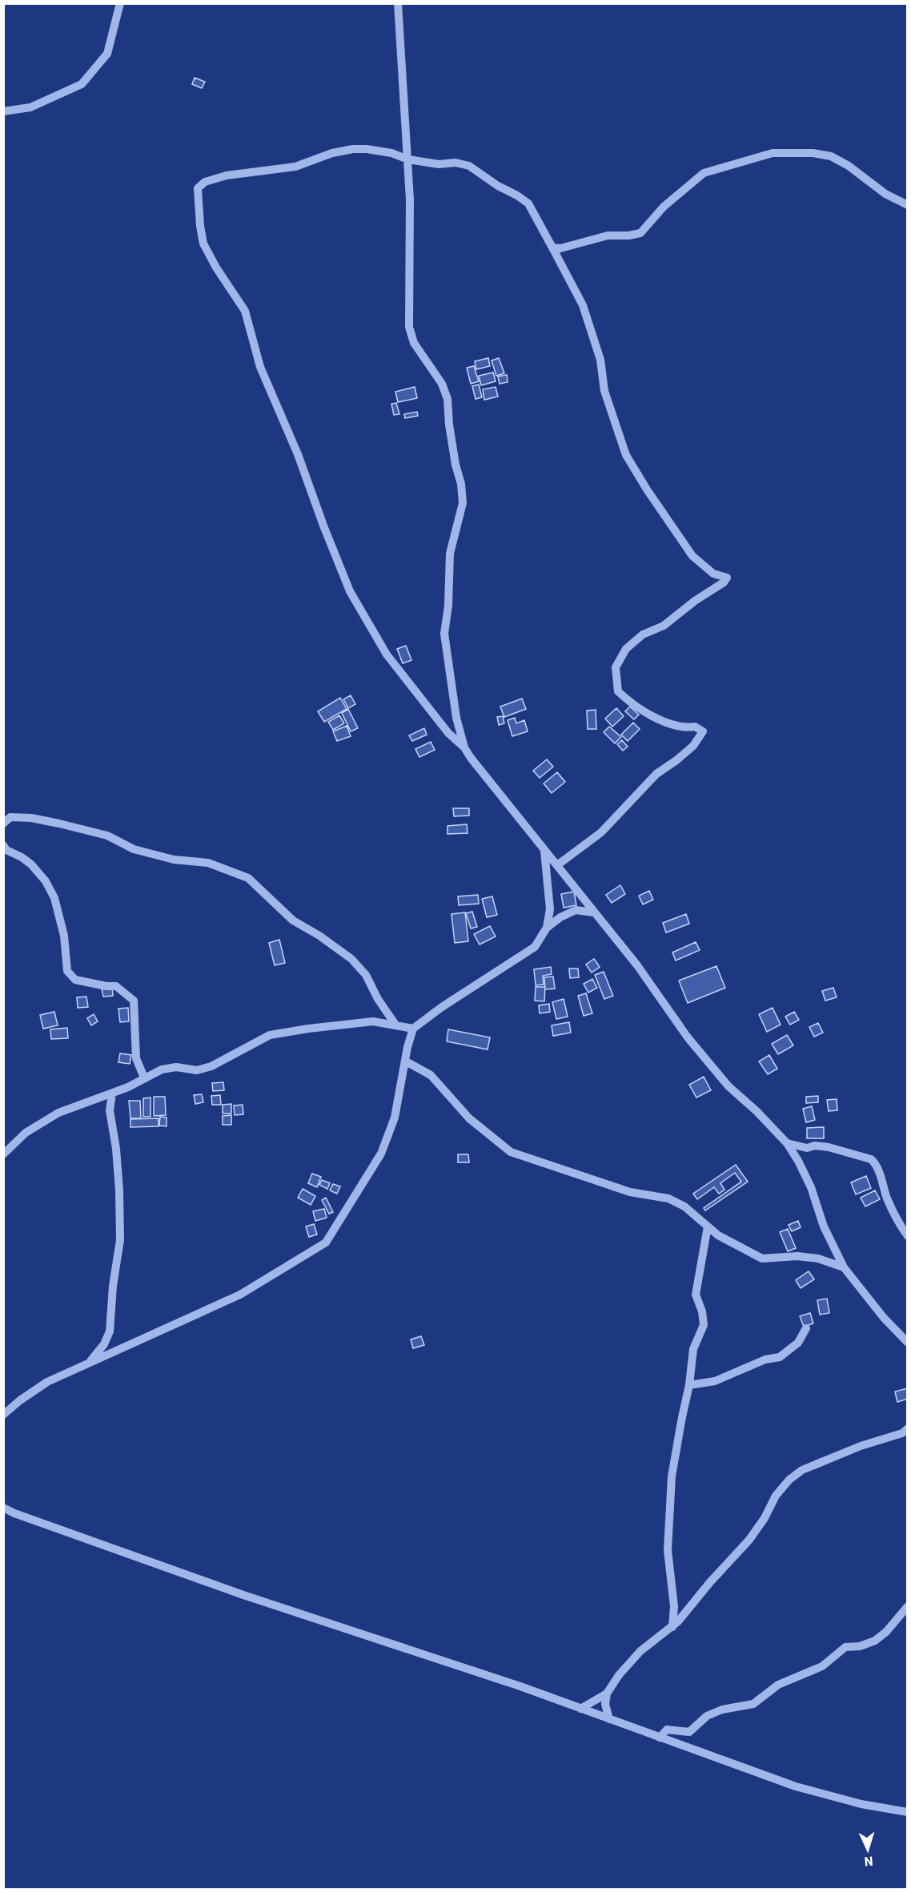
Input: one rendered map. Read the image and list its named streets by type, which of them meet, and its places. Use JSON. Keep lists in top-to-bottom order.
{
  "north": "bottom"
}
